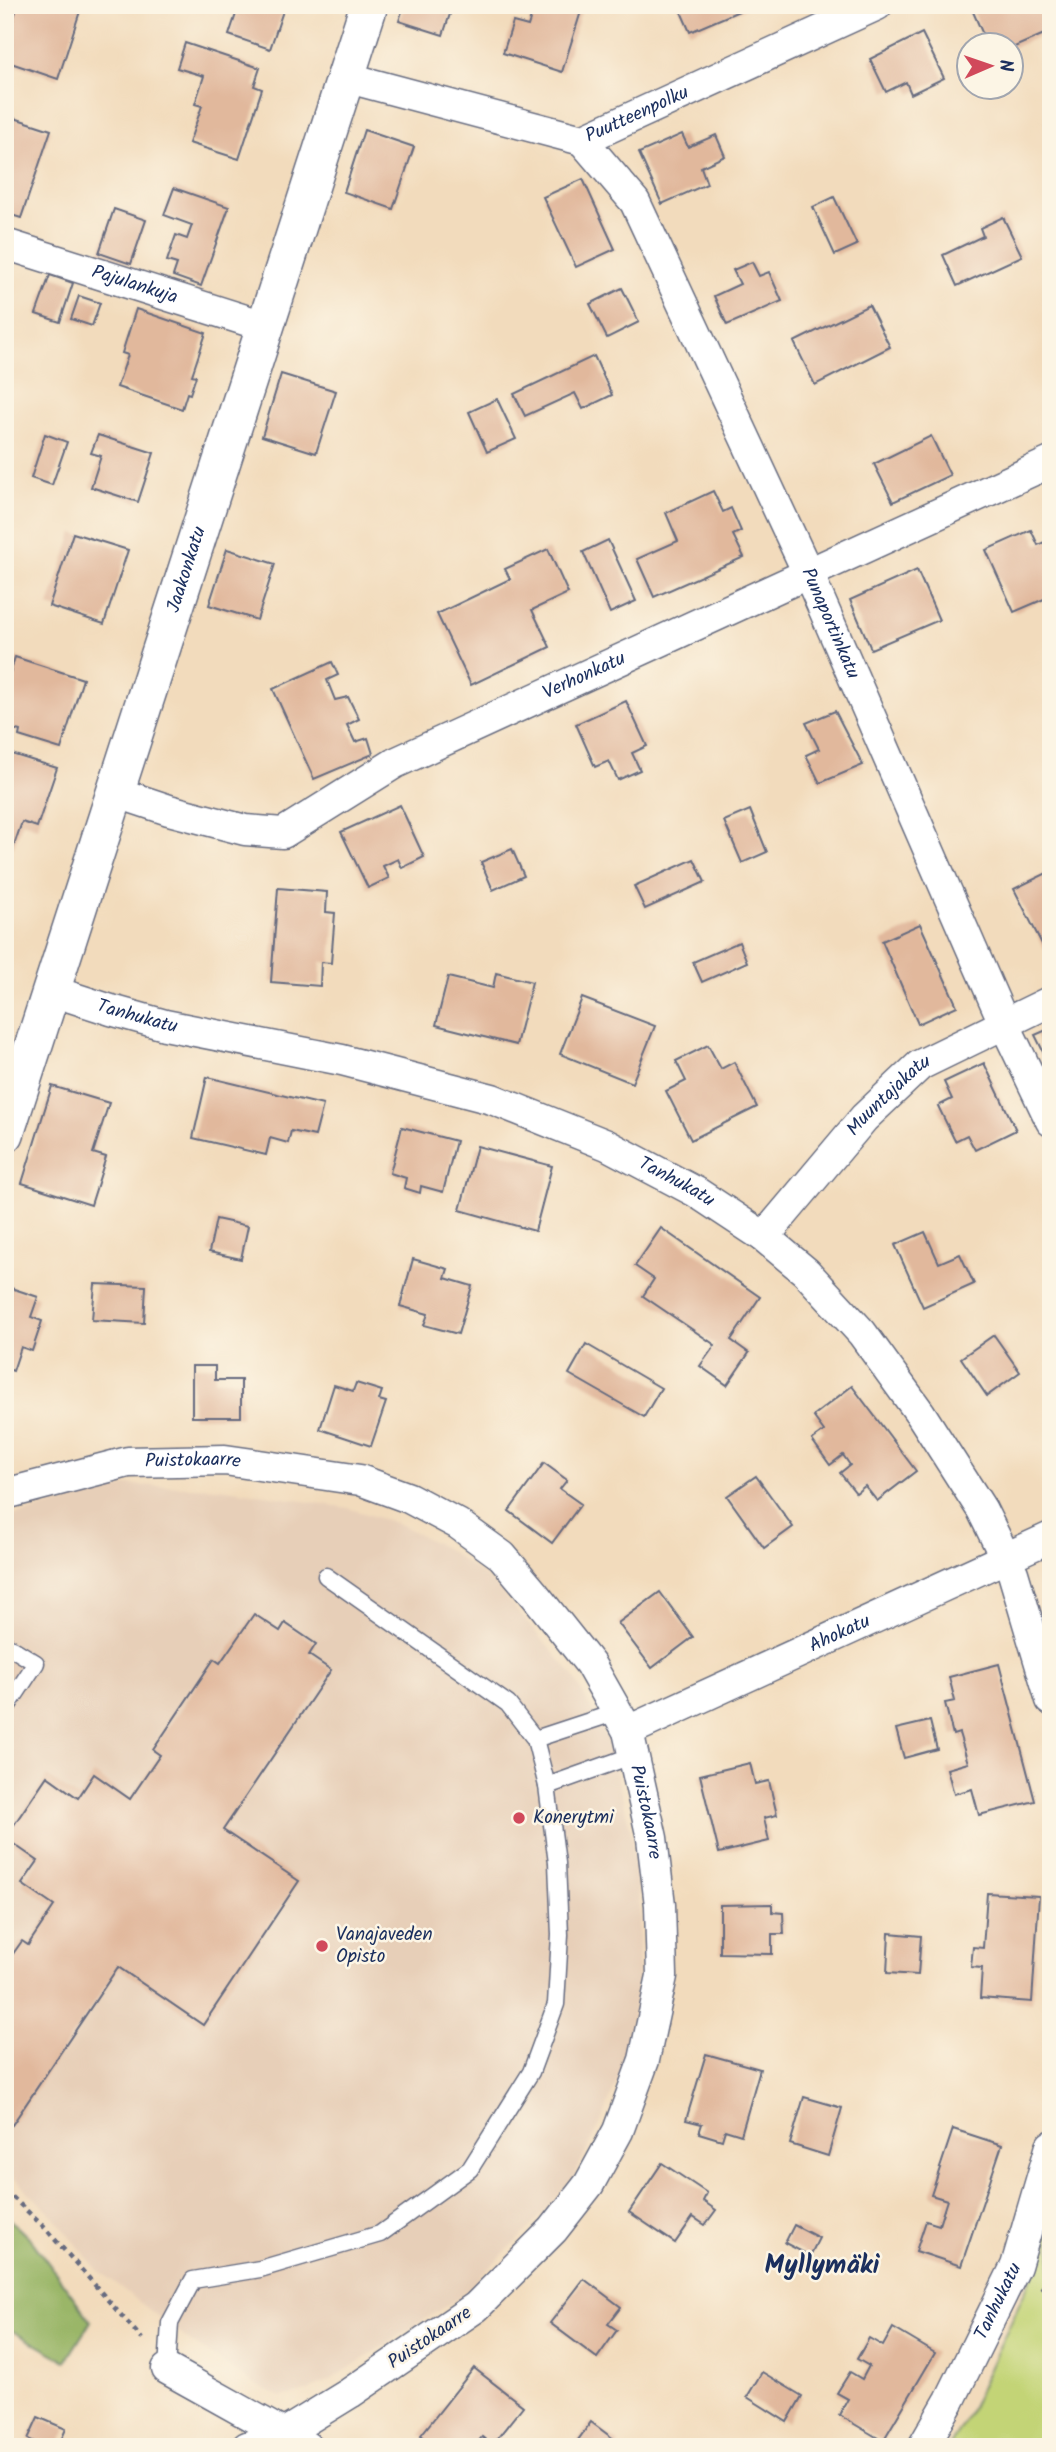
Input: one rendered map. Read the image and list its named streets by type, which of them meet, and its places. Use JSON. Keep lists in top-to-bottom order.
{
  "streets": {
    "street": [
      "Puutteenpolku",
      "Pajulankuja",
      "Jaakonkatu",
      "Punaportinkatu",
      "Verhonkatu",
      "Tanhukatu",
      "Muuntajakatu",
      "Puistokaarre",
      "Ahokatu"
    ]
  },
  "crossings": [
    ["Puutteenpolku", "Jaakonkatu"],
    ["Puutteenpolku", "Punaportinkatu"],
    ["Pajulankuja", "Jaakonkatu"],
    ["Jaakonkatu", "Verhonkatu"],
    ["Jaakonkatu", "Tanhukatu"],
    ["Punaportinkatu", "Verhonkatu"],
    ["Punaportinkatu", "Muuntajakatu"],
    ["Tanhukatu", "Muuntajakatu"],
    ["Tanhukatu", "Ahokatu"],
    ["Puistokaarre", "Ahokatu"]
  ],
  "districts": ["Myllymäki"],
  "places": ["Konerytmi", "Vanajaveden Opisto"],
  "north": "right"
}
